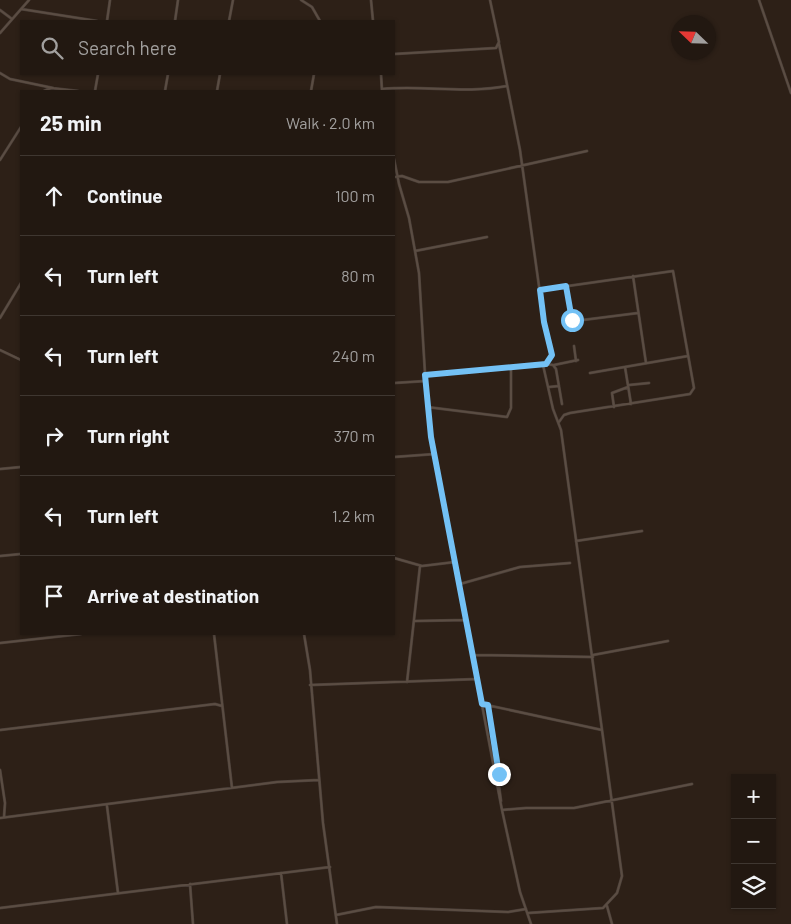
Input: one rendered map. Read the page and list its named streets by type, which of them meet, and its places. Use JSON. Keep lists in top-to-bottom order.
{
  "north": "top left",
  "page": {
    "search": "Search here",
    "heading": ["25 min", "Walk · 2.0 km"],
    "list": [
      ["Continue", "100 m"],
      ["Turn left", "80 m"],
      ["Turn left", "240 m"],
      ["Turn right", "370 m"],
      ["Turn left", "1.2 km"],
      "Arrive at destination"
    ],
    "map_buttons": ["+", "−"]
  }
}
